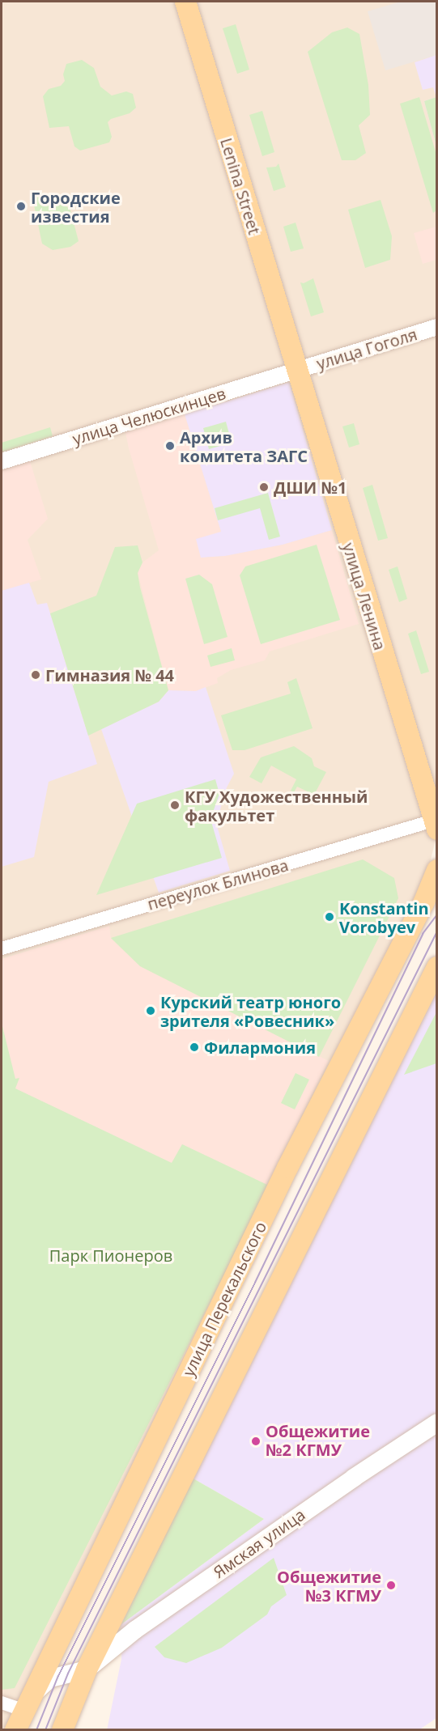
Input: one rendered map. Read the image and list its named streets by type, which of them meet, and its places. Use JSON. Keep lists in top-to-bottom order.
{
  "streets": {
    "main road": [
      "Lenina Street",
      "улица Ленина",
      "улица Перекальского",
      "Ямская улица"
    ],
    "street": ["улица Гоголя", "улица Челюскинцев", "переулок Блинова"]
  },
  "crossings": [
    ["Lenina Street", "улица Гоголя"],
    ["Lenina Street", "улица Челюскинцев"],
    ["Lenina Street", "улица Ленина"],
    ["улица Гоголя", "улица Челюскинцев"],
    ["улица Гоголя", "улица Ленина"],
    ["улица Челюскинцев", "улица Ленина"],
    ["улица Ленина", "переулок Блинова"]
  ],
  "parks": ["Парк Пионеров"],
  "places": [
    "Городские известия",
    "Архив комитета ЗАГС",
    "ДШИ №1",
    "Гимназия № 44",
    "КГУ Художественный факультет",
    "Konstantin Vorobyev",
    "Курский театр юного зрителя «Ровесник»",
    "Филармония",
    "Общежитие №2 КГМУ",
    "Общежитие №3 КГМУ"
  ]
}
